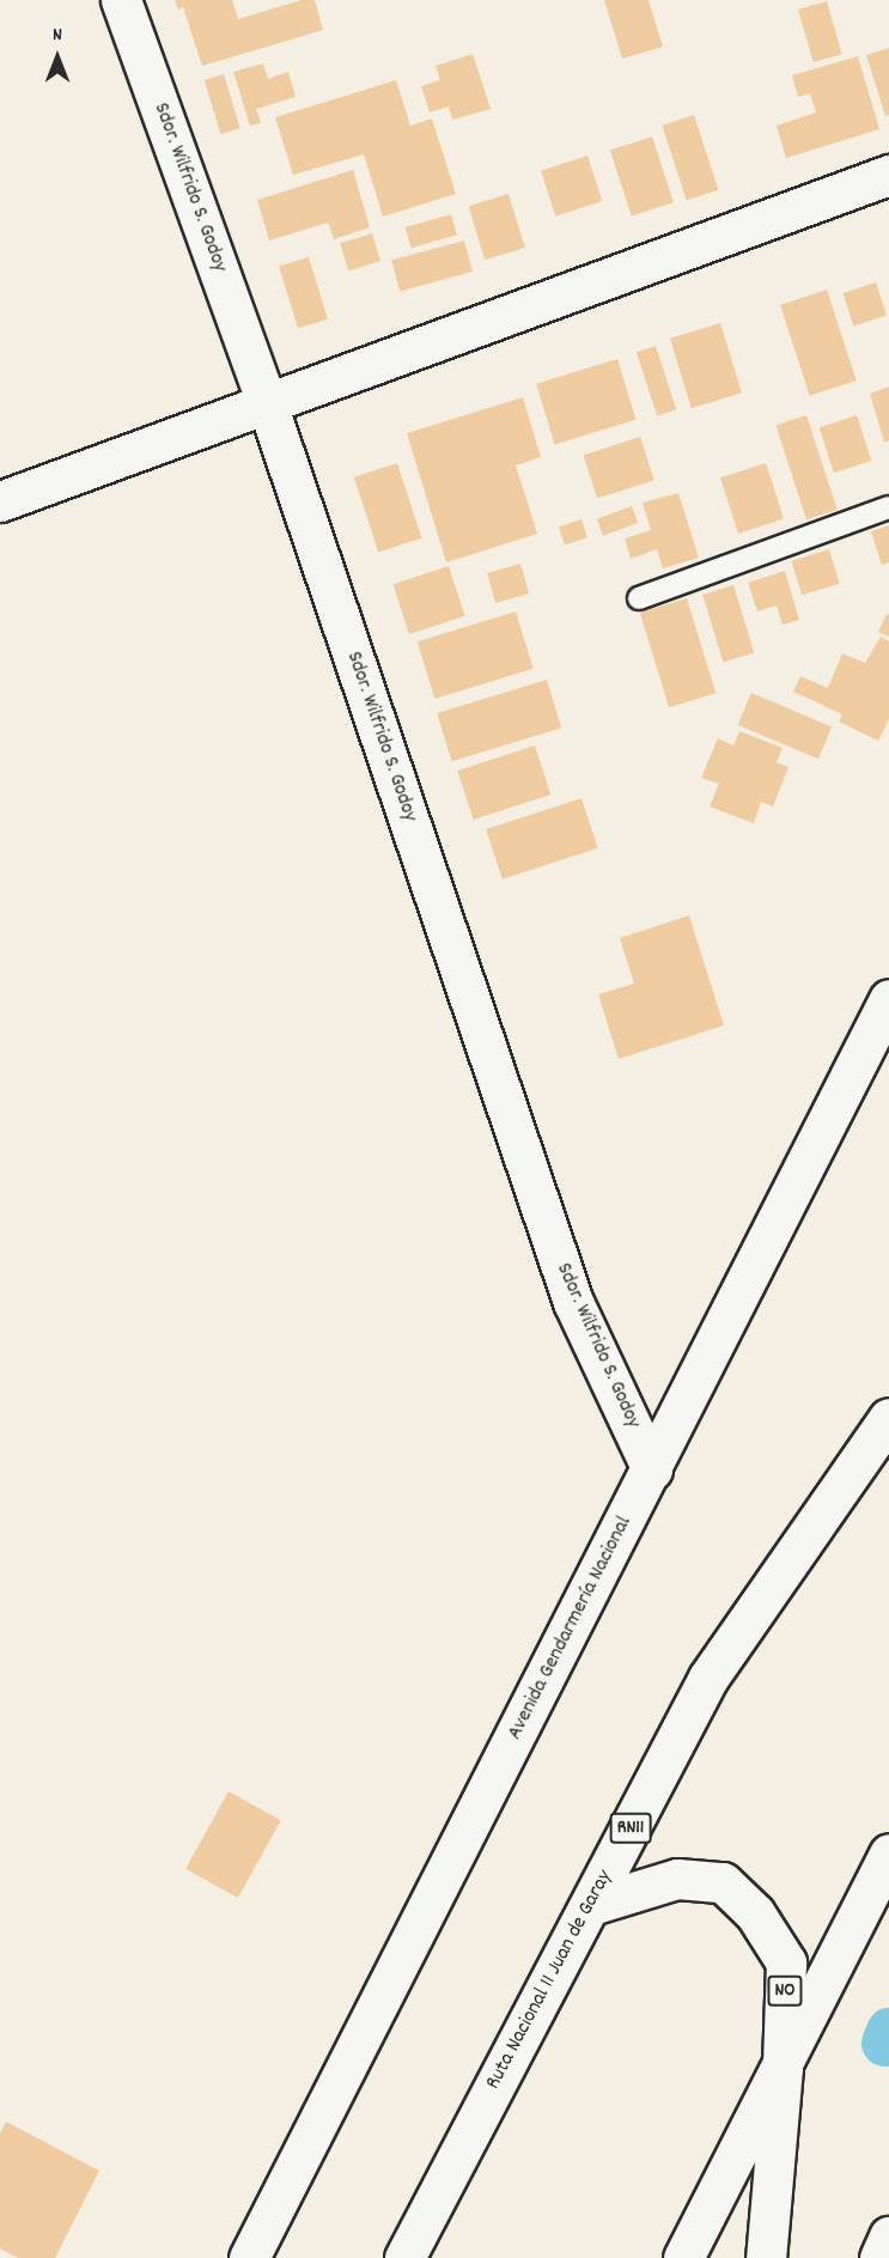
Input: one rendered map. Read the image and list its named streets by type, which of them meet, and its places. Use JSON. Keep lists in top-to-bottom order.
{
  "streets": {
    "main road": [
      "Sdor. Wilfrido S. Godoy",
      "Avenida Gendarmería Nacional",
      "RN11",
      "Ruta Nacional 11 Juan de Garay",
      "NO"
    ]
  },
  "crossings": [
    ["Sdor. Wilfrido S. Godoy", "Avenida Gendarmería Nacional"],
    ["Ruta Nacional 11 Juan de Garay", "NO"]
  ],
  "north": "top"
}
